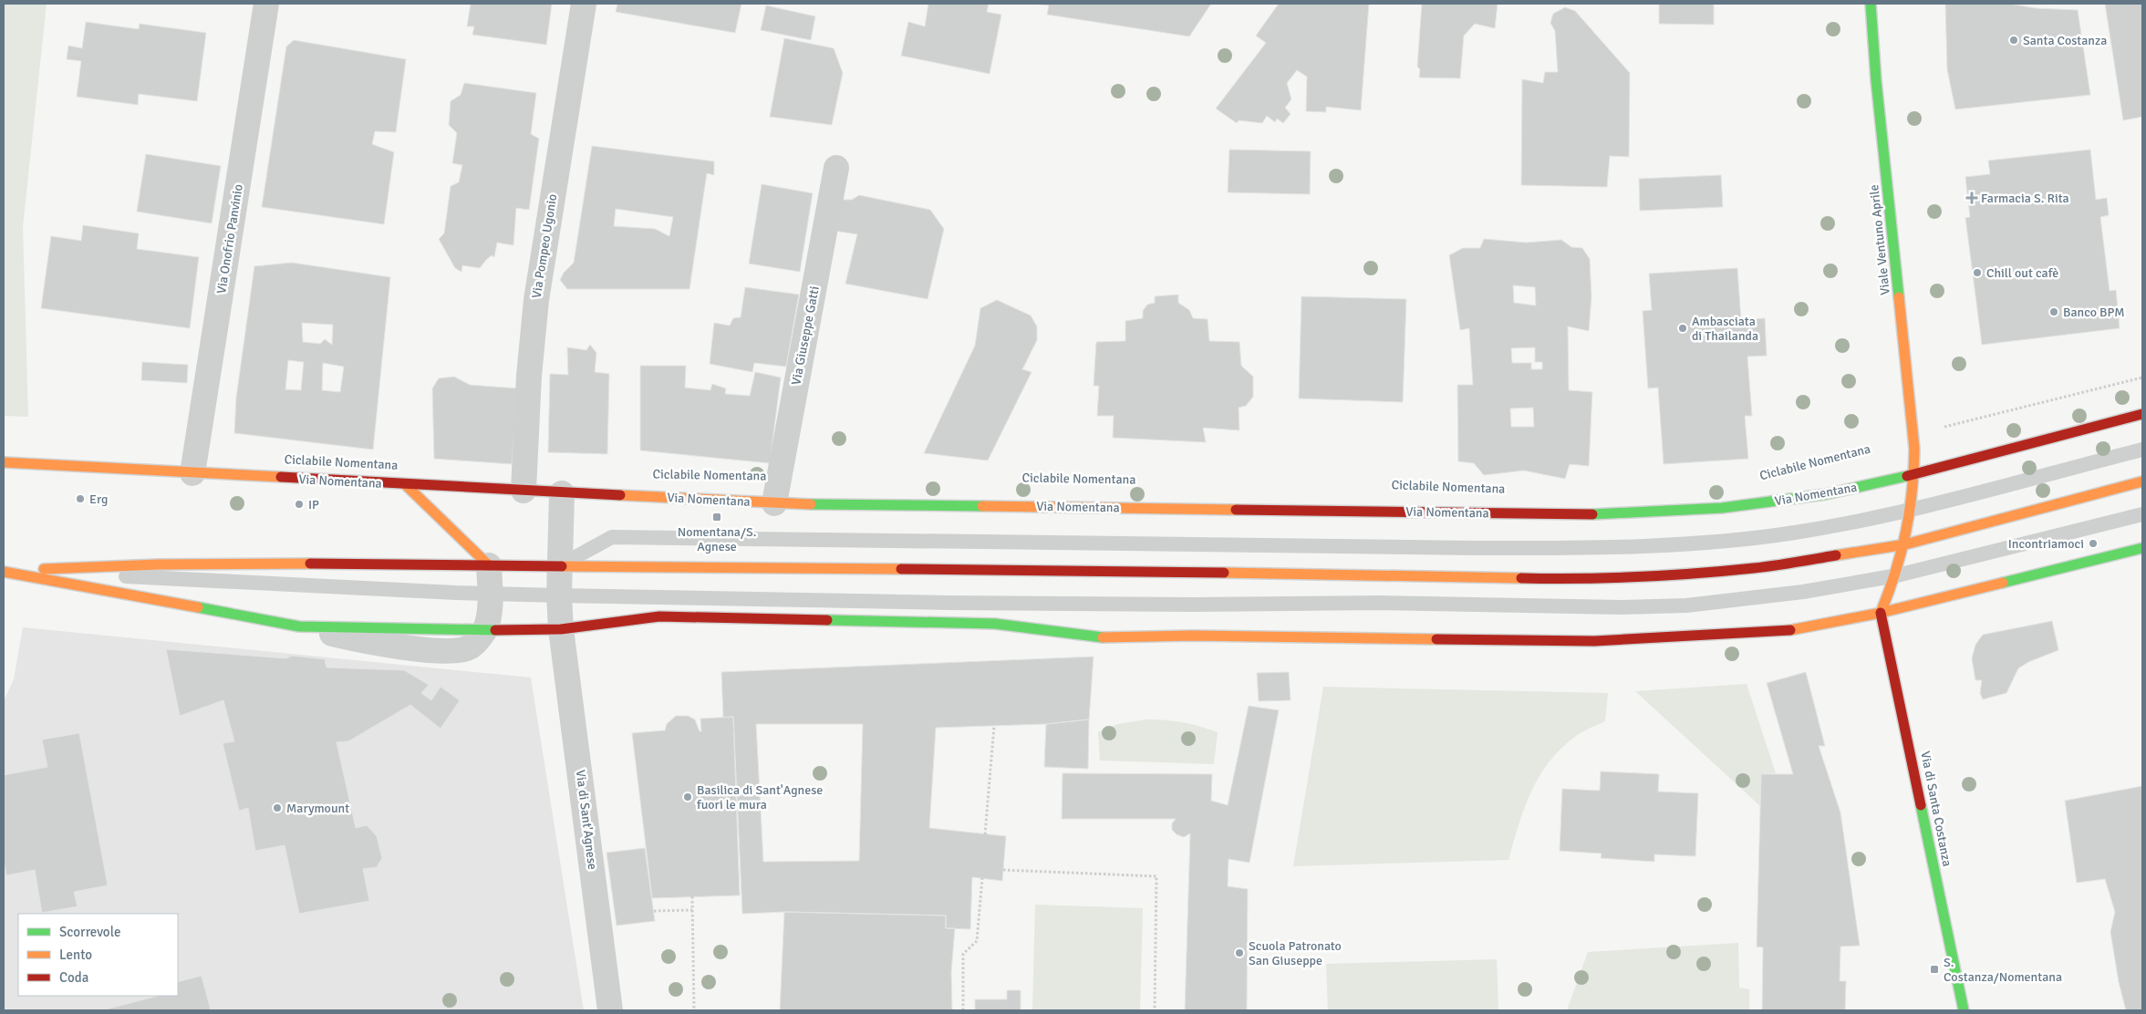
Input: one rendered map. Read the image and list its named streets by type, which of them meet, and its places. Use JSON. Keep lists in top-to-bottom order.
{
  "streets": {
    "street": [
      "Via Onofrio Panvinio",
      "Viale Ventuno Aprile",
      "Via Pompeo Ugonio",
      "Via Giuseppe Gatti",
      "Via Nomentana",
      "Via di Santa Costanza",
      "Via di Sant'Agnese"
    ]
  },
  "crossings": [
    ["Via Onofrio Panvinio", "Via Nomentana"],
    ["Viale Ventuno Aprile", "Via Nomentana"],
    ["Viale Ventuno Aprile", "Via di Santa Costanza"],
    ["Via Pompeo Ugonio", "Via Nomentana"],
    ["Via Giuseppe Gatti", "Via Nomentana"],
    ["Via Nomentana", "Via di Sant'Agnese"]
  ],
  "places": {
    "other": [
      "Santa Costanza",
      "Chill out cafè",
      "Banco BPM",
      "Ambasciata di Thailanda",
      "Erg",
      "IP",
      "Incontriamoci",
      "Basilica di Sant'Agnese fuori le mura",
      "Marymount",
      "Scuola Patronato San Giuseppe"
    ],
    "health": ["Farmacia S. Rita"],
    "transit": ["Nomentana/S. Agnese", "S. Costanza/Nomentana"]
  },
  "legend": ["Scorrevole", "Lento", "Coda"]
}
